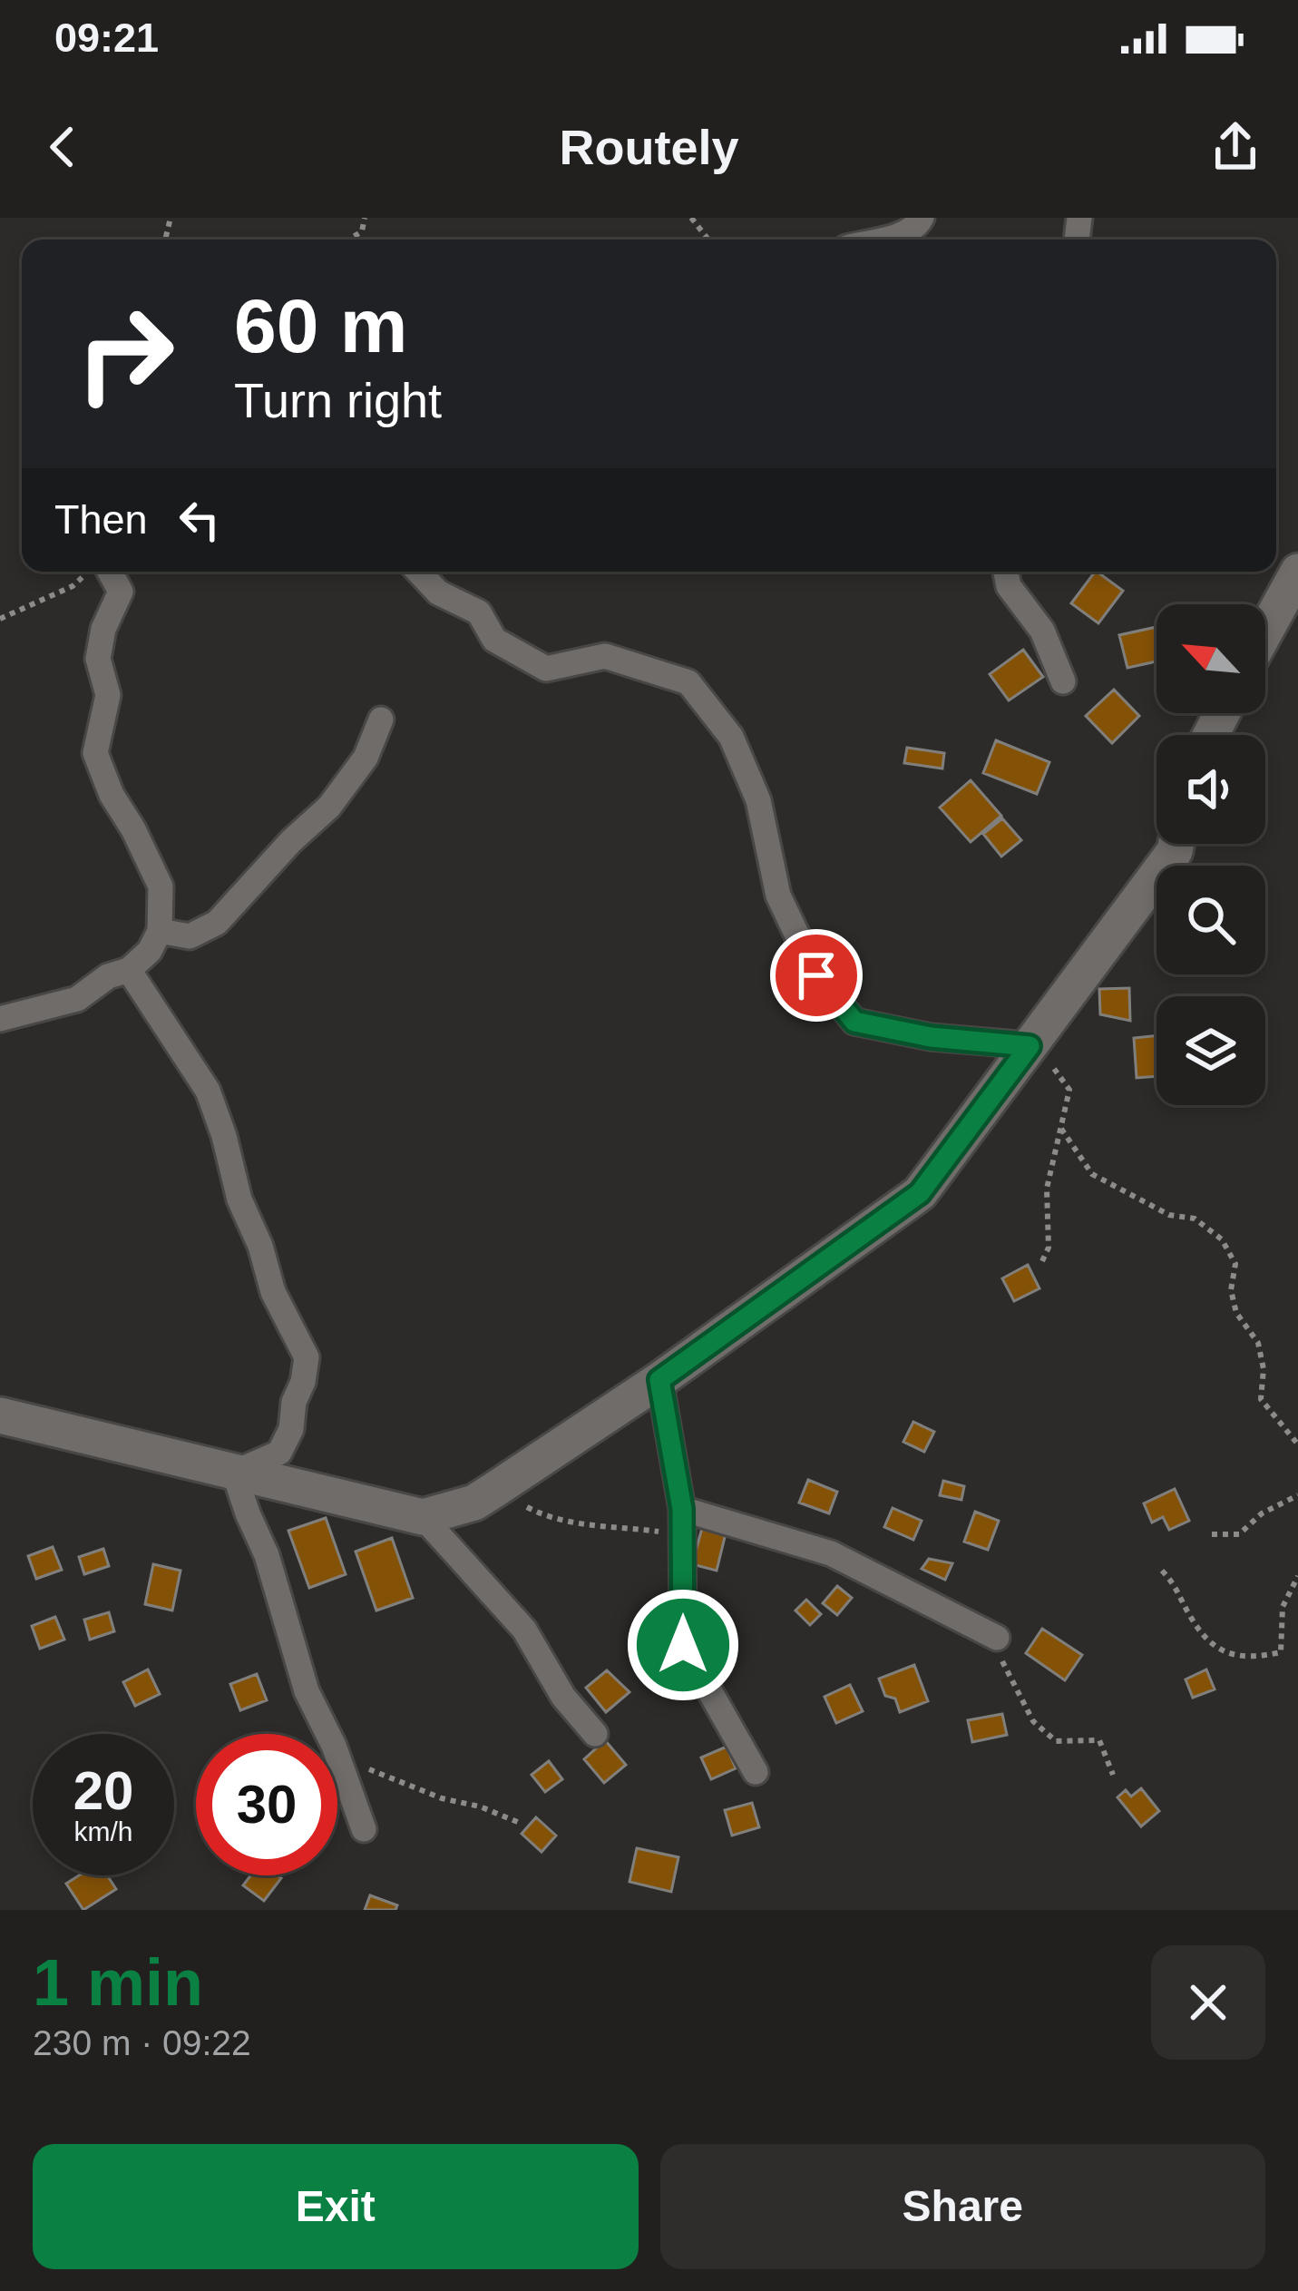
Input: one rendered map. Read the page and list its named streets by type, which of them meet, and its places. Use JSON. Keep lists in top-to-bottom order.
{
  "north": "top left",
  "page": {
    "status": "09:21",
    "header": "Routely",
    "turn": ["60 m", "Turn right"],
    "then": "Then",
    "speed": "20 km/h",
    "limit": "30",
    "heading": ["1 min", "230 m · 09:22"],
    "buttons": ["Exit", "Share"]
  }
}
